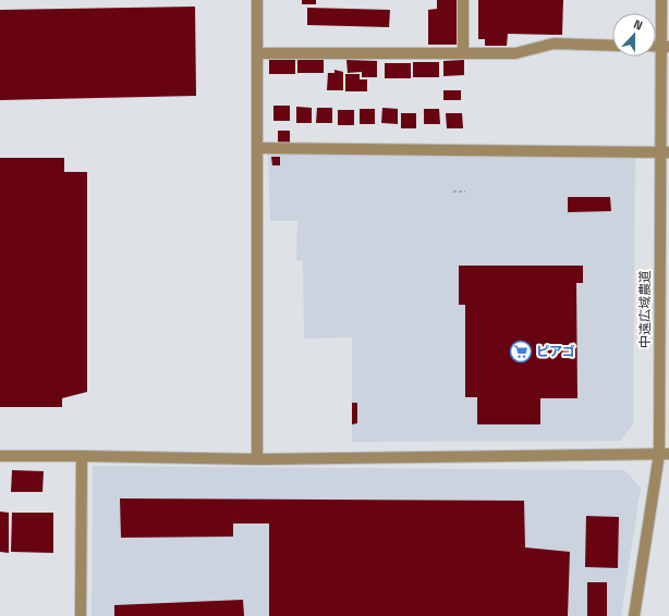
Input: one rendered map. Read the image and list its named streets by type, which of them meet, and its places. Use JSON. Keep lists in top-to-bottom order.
{
  "streets": {
    "street": ["中遠広域農道"]
  },
  "places": {
    "supermarket": ["ピアゴ"]
  },
  "north": "top"
}
